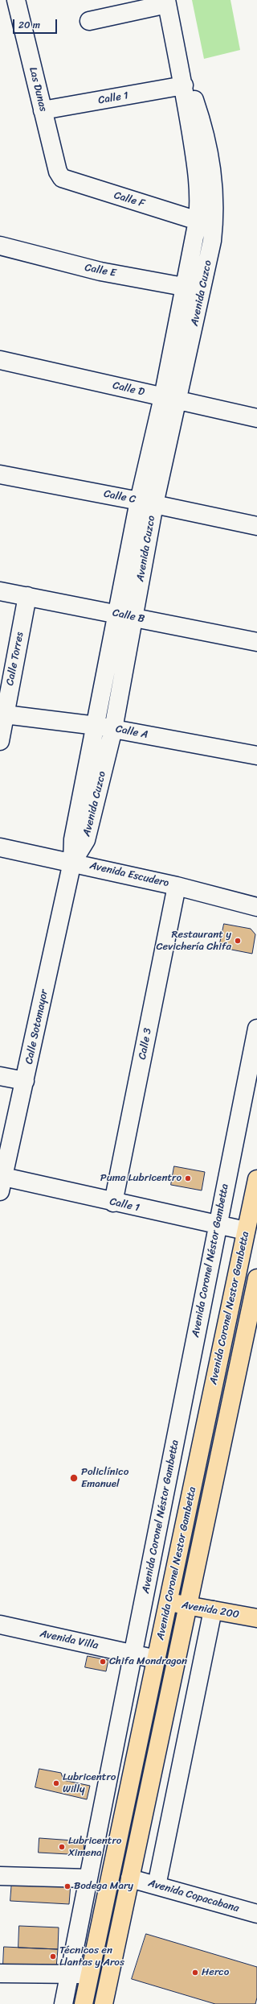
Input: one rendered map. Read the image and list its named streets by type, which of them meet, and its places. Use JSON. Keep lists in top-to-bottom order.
{
  "streets": {
    "main road": ["Avenida Coronel Nestor Gambetta", "Avenida 200"],
    "street": [
      "Las Dunas",
      "Calle 1",
      "Calle F",
      "Calle E",
      "Avenida Cuzco",
      "Calle D",
      "Calle C",
      "Calle B",
      "Calle Torres",
      "Calle A",
      "Avenida Escudero",
      "Calle Sotomayor",
      "Calle 3",
      "Avenida Coronel Néstor Gambetta",
      "Avenida Villa",
      "Avenida Copacabana"
    ]
  },
  "crossings": [
    ["Las Dunas", "Calle 1"],
    ["Las Dunas", "Calle F"],
    ["Calle 1", "Avenida Cuzco"],
    ["Calle 1", "Calle Sotomayor"],
    ["Calle 1", "Calle 3"],
    ["Calle 1", "Avenida Coronel Néstor Gambetta"],
    ["Calle 1", "Avenida Coronel Nestor Gambetta"],
    ["Calle F", "Avenida Cuzco"],
    ["Calle E", "Avenida Cuzco"],
    ["Avenida Cuzco", "Calle D"],
    ["Avenida Cuzco", "Calle C"],
    ["Avenida Cuzco", "Calle B"],
    ["Avenida Cuzco", "Calle A"],
    ["Avenida Cuzco", "Avenida Escudero"],
    ["Avenida Cuzco", "Calle Sotomayor"],
    ["Calle B", "Calle Torres"],
    ["Calle Torres", "Calle A"],
    ["Avenida Escudero", "Calle Sotomayor"],
    ["Avenida Escudero", "Calle 3"],
    ["Avenida Coronel Néstor Gambetta", "Avenida 200"],
    ["Avenida Coronel Néstor Gambetta", "Avenida Villa"],
    ["Avenida Coronel Nestor Gambetta", "Avenida 200"],
    ["Avenida Coronel Nestor Gambetta", "Avenida Villa"],
    ["Avenida Coronel Nestor Gambetta", "Avenida Copacabana"]
  ],
  "places": [
    "Restaurant y Cevichería Chifa",
    "Puma Lubricentro",
    "Policlínico Emanuel",
    "Chifa Mondragon",
    "Lubricentro Willy",
    "Lubricentro Ximena",
    "Bodega Mary",
    "Técnicos en Llantas y Aros",
    "Herco"
  ],
  "scale_bar": "20 m"
}
